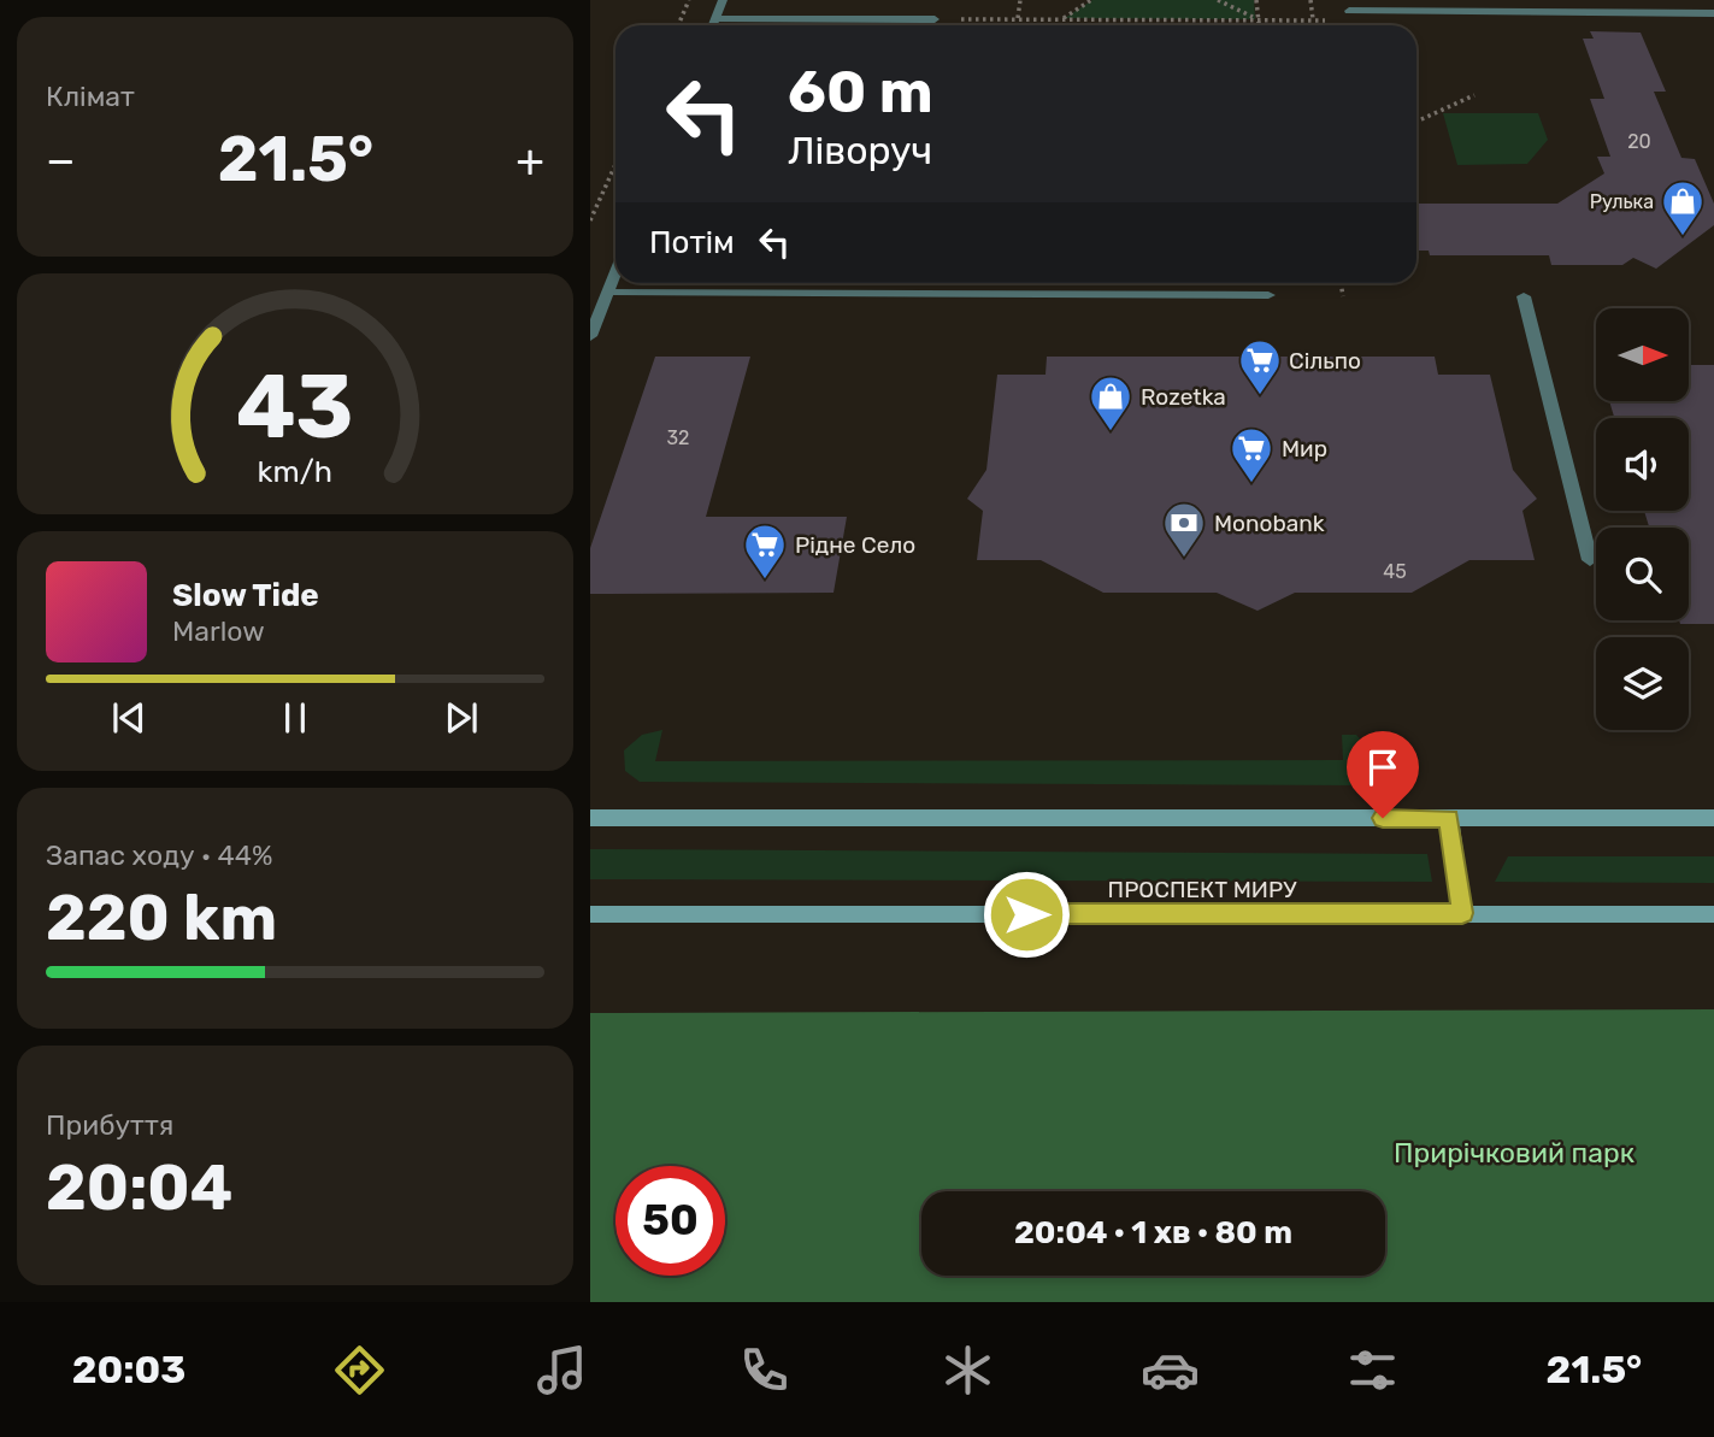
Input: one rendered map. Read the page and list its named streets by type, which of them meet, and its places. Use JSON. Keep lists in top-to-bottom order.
{
  "streets": {
    "main road": ["ПРОСПЕКТ МИРУ"]
  },
  "parks": ["Прирічковий парк"],
  "places": {
    "shop": ["Рулька", "Rozetka"],
    "supermarket": ["Сільпо", "Мир", "Рідне Село"],
    "bank": ["Monobank"]
  },
  "house_numbers": ["20", "32", "45"],
  "north": "right",
  "page": {
    "tile": [
      "Клімат",
      ["Запас ходу · 44%", "220 km"],
      ["Прибуття", "20:04"]
    ],
    "turn": ["60 m", "Ліворуч"],
    "heat": ["−", "21.5°", "+"],
    "then": "Потім",
    "song": ["Slow Tide", "Marlow"],
    "limit": "50",
    "trip": "20:04 · 1 хв · 80 m",
    "tabs": ["20:03", "21.5°"],
    "gauge": ["43", "km/h"]
  }
}
